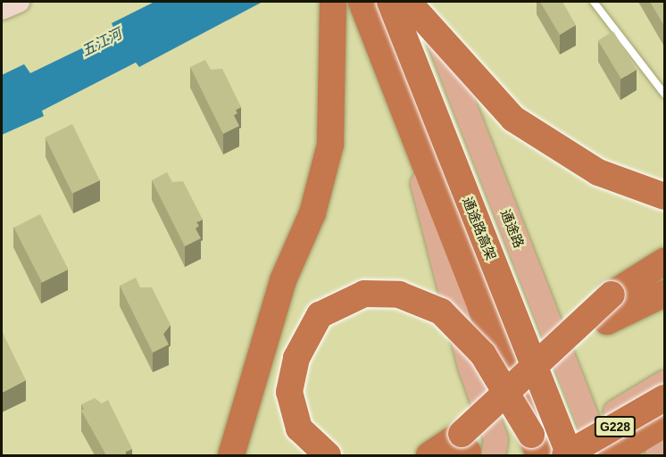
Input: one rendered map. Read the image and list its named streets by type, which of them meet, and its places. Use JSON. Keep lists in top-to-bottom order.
{
  "streets": {
    "highway": ["通途路高架", "G228"],
    "main road": ["通途路"]
  },
  "water": ["五江河"]
}
